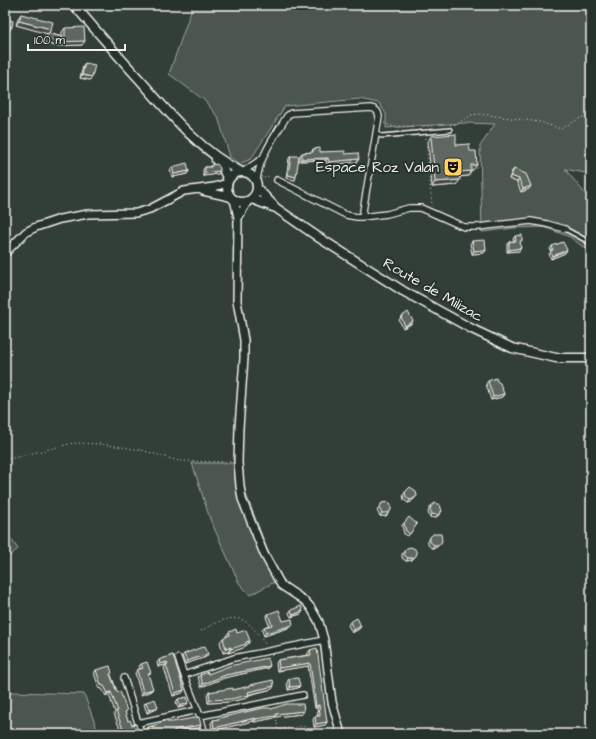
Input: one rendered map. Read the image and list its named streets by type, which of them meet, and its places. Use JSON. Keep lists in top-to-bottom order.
{
  "streets": {
    "main road": ["Route de Milizac"]
  },
  "places": {
    "theatre": ["Espace Roz Valan"]
  },
  "scale_bar": "100 m"
}
